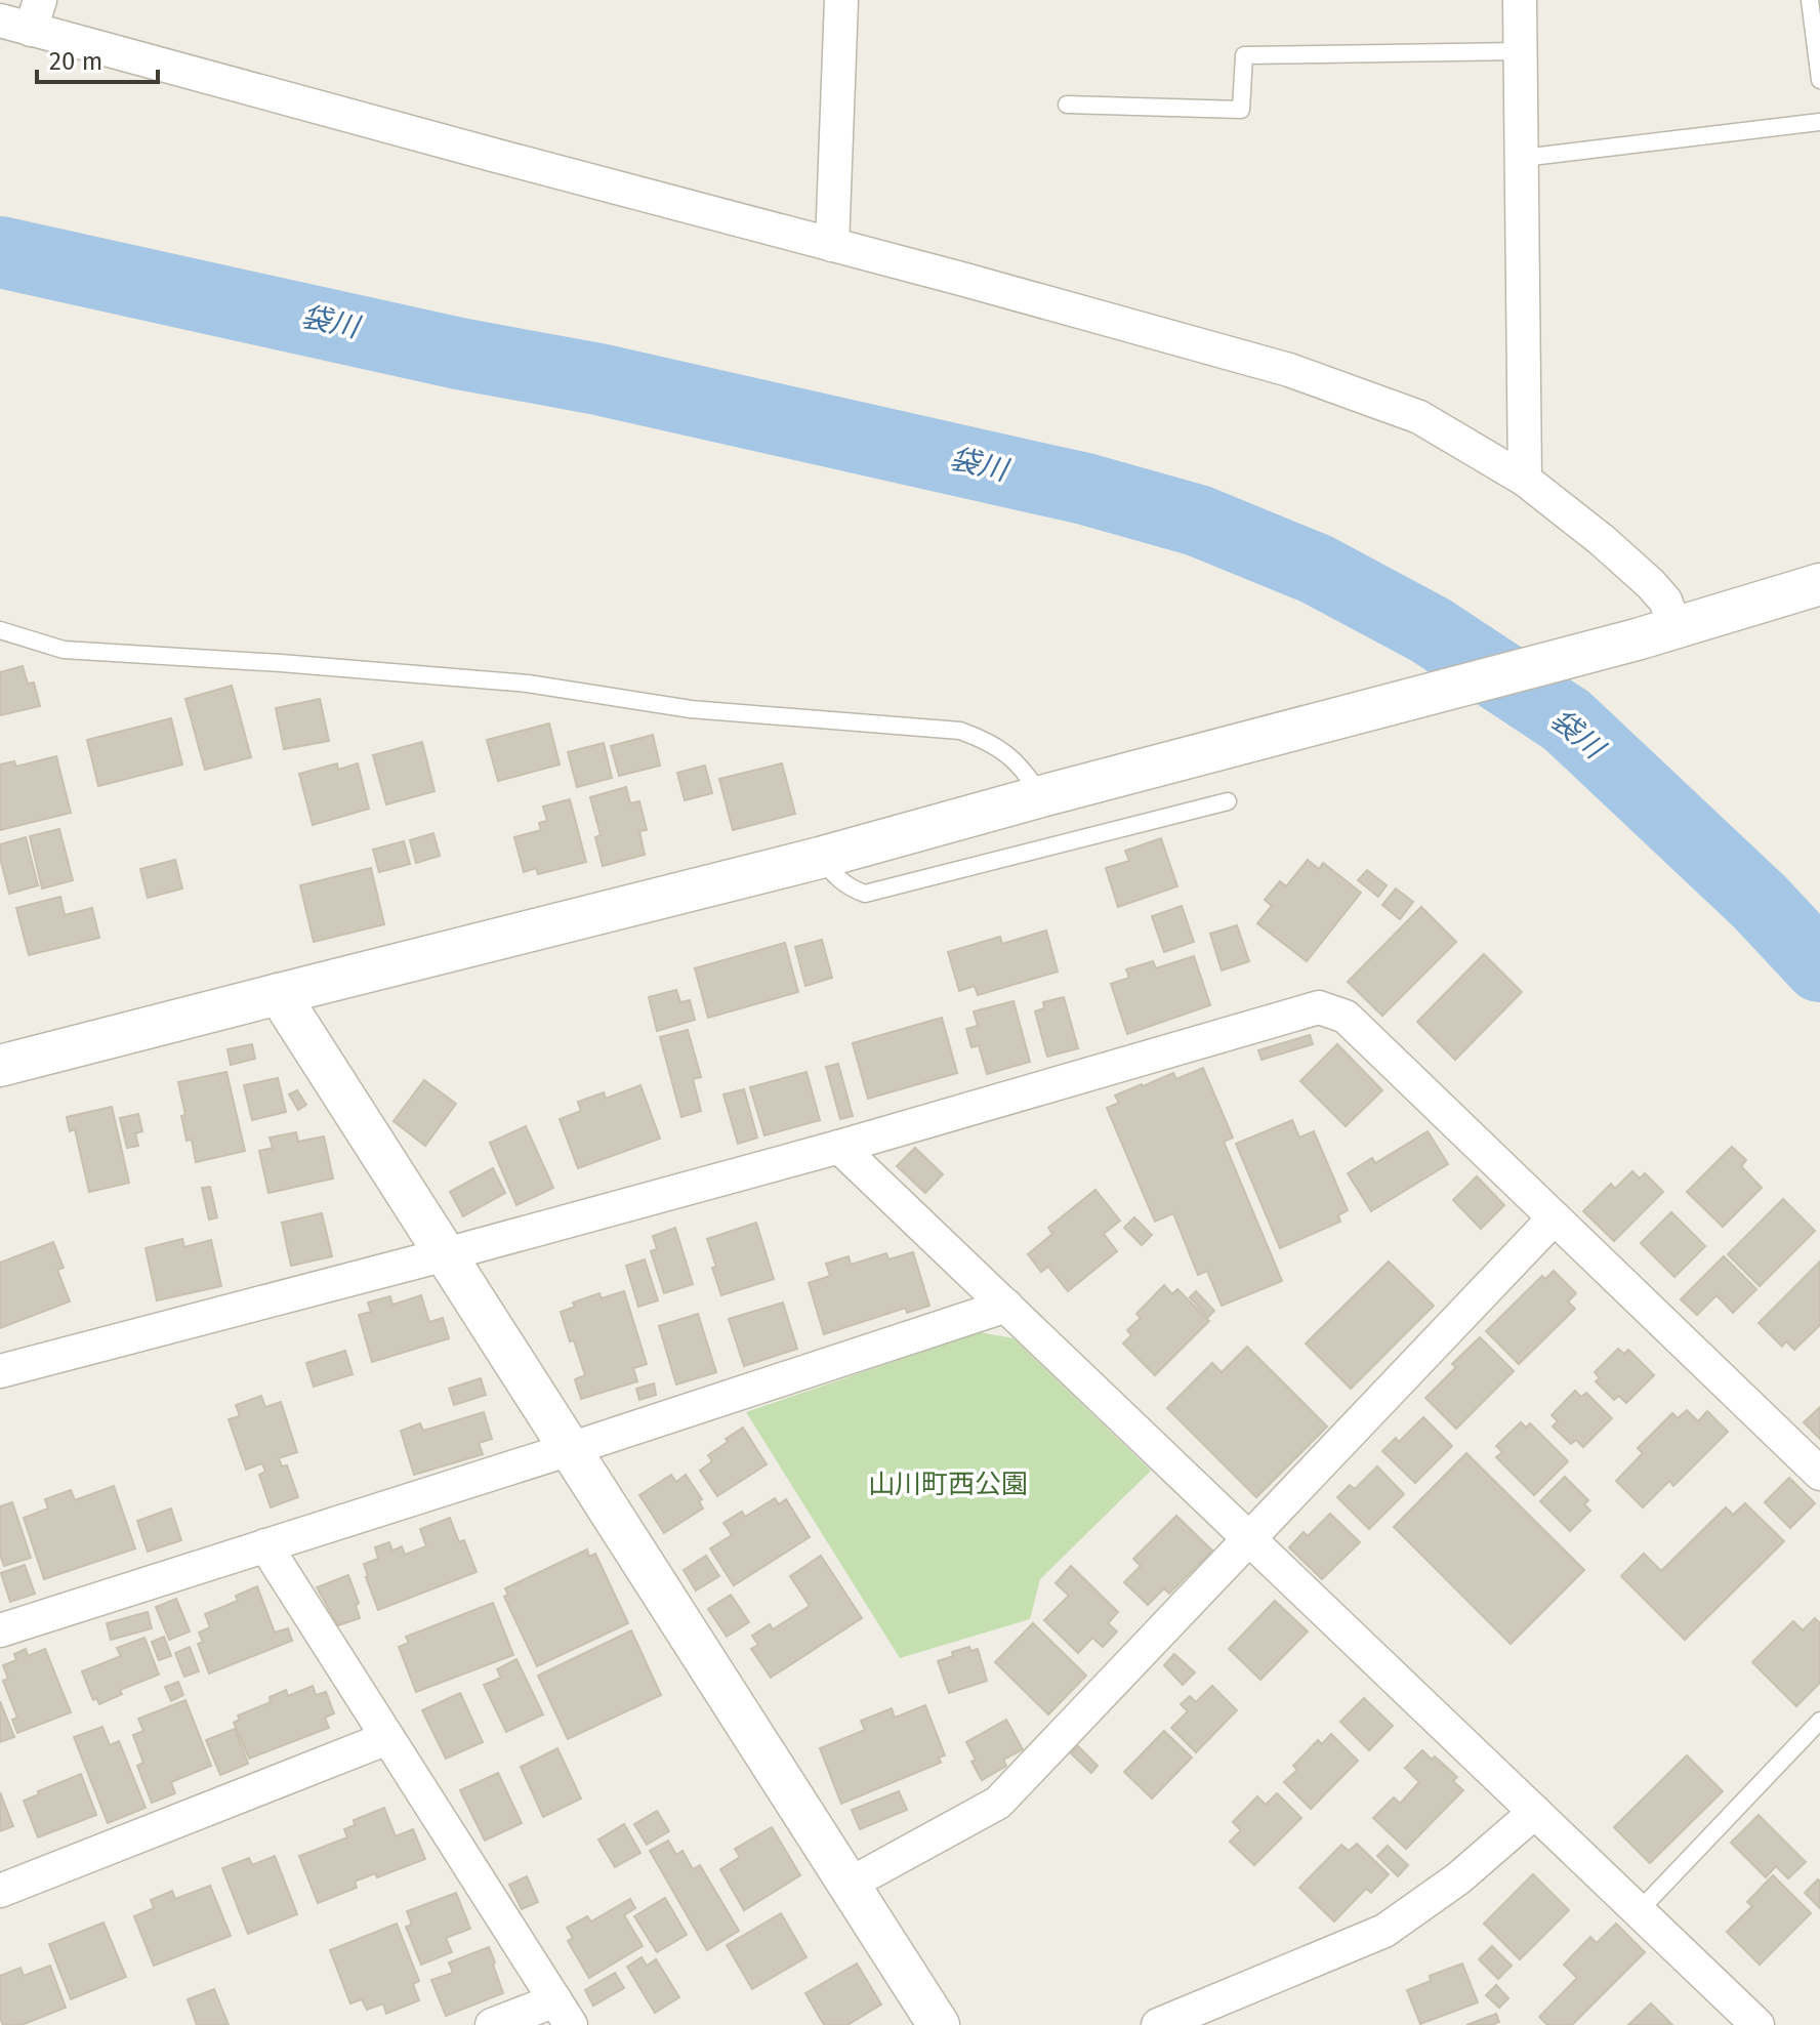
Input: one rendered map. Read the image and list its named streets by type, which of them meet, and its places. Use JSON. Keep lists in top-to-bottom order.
{
  "water": ["袋川"],
  "parks": ["山川町西公園"],
  "scale_bar": "20 m"
}
